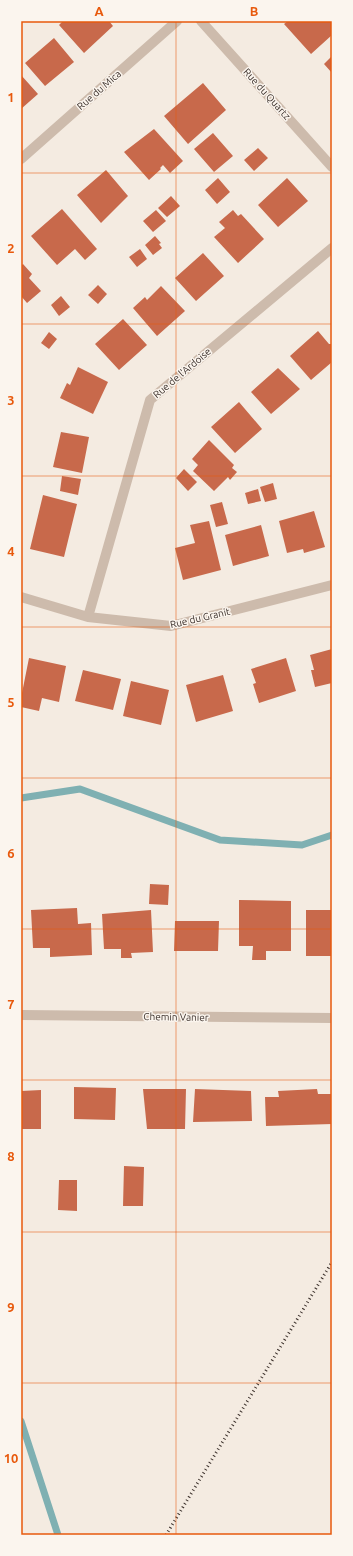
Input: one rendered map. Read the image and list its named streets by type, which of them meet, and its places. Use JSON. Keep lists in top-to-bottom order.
{
  "streets": {
    "street": [
      "Rue du Mica",
      "Rue du Quartz",
      "Rue de l'Ardoise",
      "Rue du Granit",
      "Chemin Vanier"
    ]
  },
  "crossings": [
    ["Rue de l'Ardoise", "Rue du Granit"]
  ],
  "grid": {
    "columns": ["A", "B"],
    "rows": [
      "1",
      "2",
      "3",
      "4",
      "5",
      "6",
      "7",
      "8",
      "9",
      "10"
    ]
  }
}
